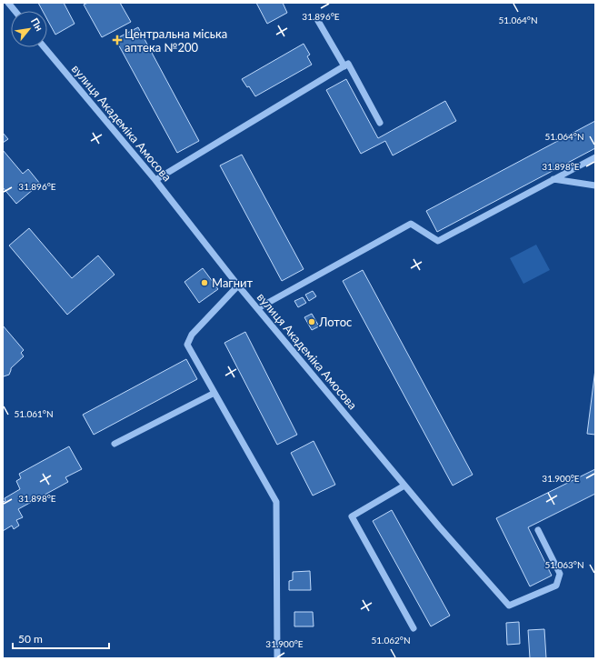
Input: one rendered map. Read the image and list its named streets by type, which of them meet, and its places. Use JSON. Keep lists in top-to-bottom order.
{
  "streets": {
    "street": ["вулиця Академіка Амосова"]
  },
  "places": {
    "health": ["Центральна міська аптека №200"],
    "other": ["Магнит", "Лотос"]
  },
  "scale_bar": "50 m",
  "north": "top right",
  "coordinates": [
    "31.896°E",
    "51.064°N",
    "31.898°E",
    "51.061°N",
    "31.900°E",
    "51.063°N",
    "51.062°N"
  ]
}
